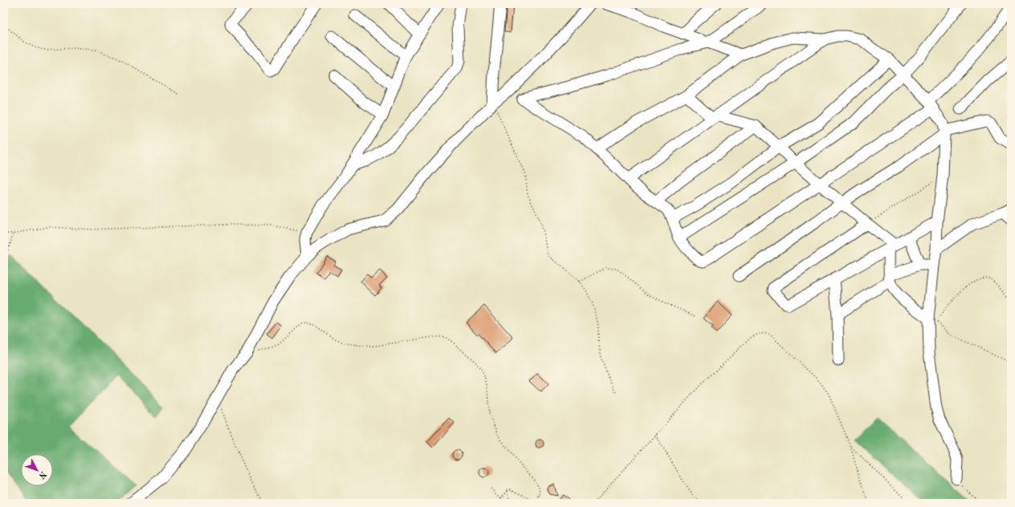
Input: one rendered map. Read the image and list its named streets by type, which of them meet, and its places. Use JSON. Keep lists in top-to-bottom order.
{
  "north": "bottom right"
}
